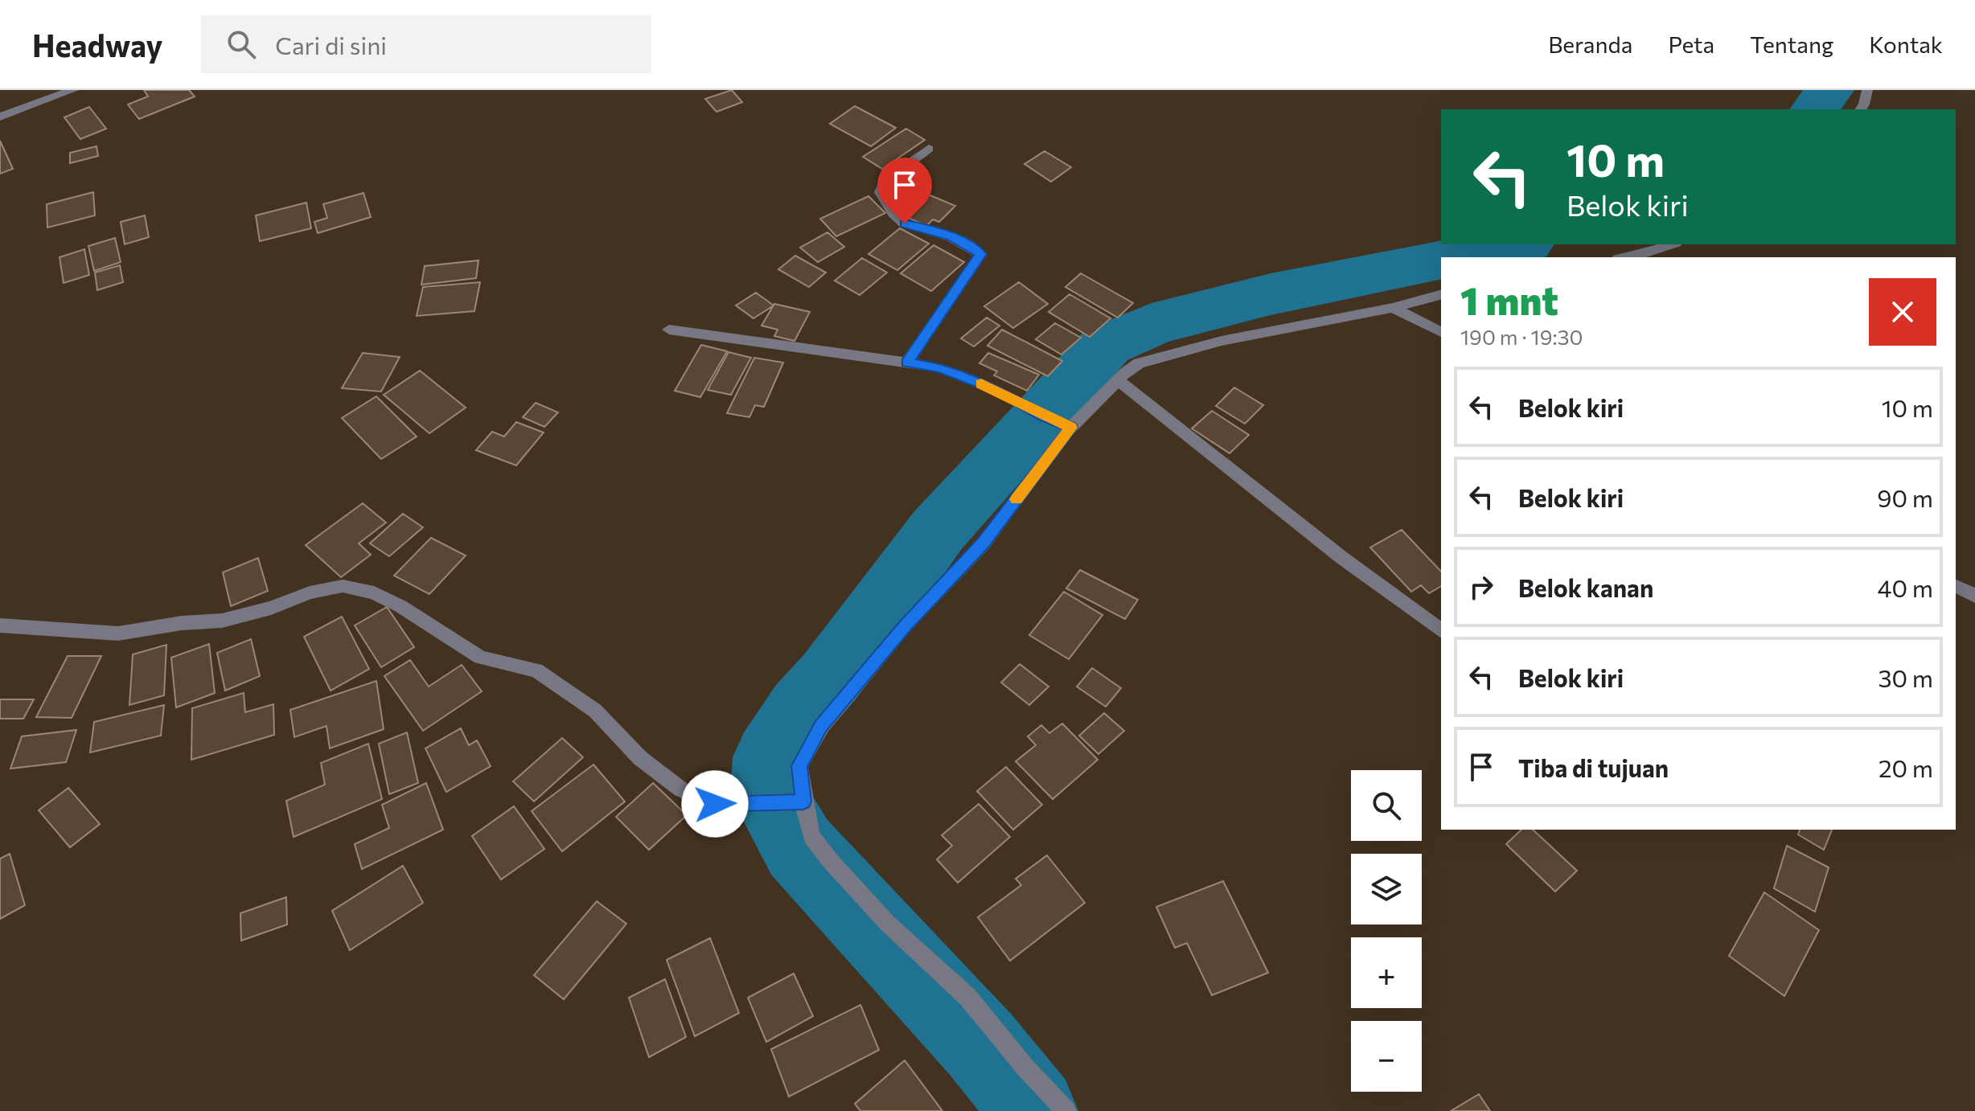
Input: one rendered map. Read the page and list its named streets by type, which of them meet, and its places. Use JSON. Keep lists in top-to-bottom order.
{
  "page": {
    "header": "Headway",
    "search": "Cari di sini",
    "nav": [
      "Beranda",
      "Peta",
      "Tentang",
      "Kontak"
    ],
    "turn": ["10 m", "Belok kiri"],
    "heading": ["1 mnt", "190 m · 19:30"],
    "list": [
      {
        "name": "Belok kiri",
        "value": "10 m"
      },
      {
        "name": "Belok kiri",
        "value": "90 m"
      },
      {
        "name": "Belok kanan",
        "value": "40 m"
      },
      {
        "name": "Belok kiri",
        "value": "30 m"
      },
      {
        "name": "Tiba di tujuan",
        "value": "20 m"
      }
    ],
    "map_buttons": ["+", "−"]
  }
}
